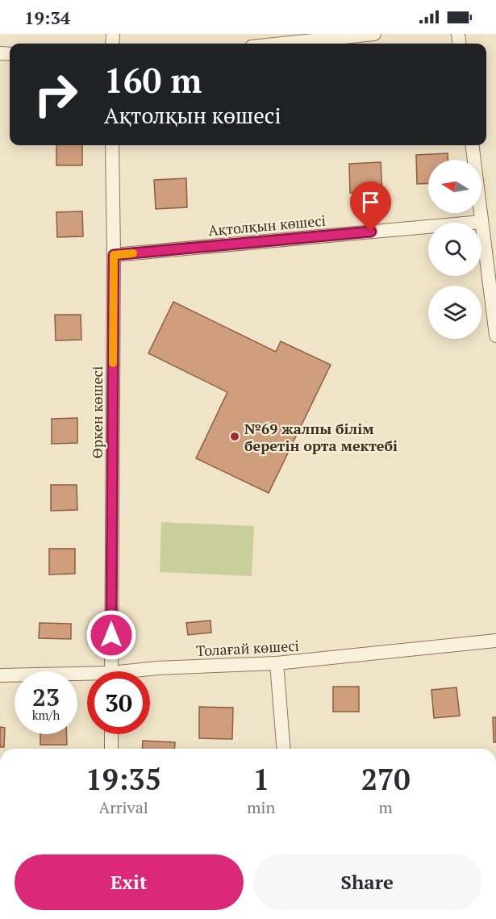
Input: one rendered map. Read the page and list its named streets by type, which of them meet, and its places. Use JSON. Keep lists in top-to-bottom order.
{
  "streets": {
    "street": ["Ақтолқын көшесі", "Өркен көшесі", "Толағай көшесі"]
  },
  "crossings": [
    ["Ақтолқын көшесі", "Өркен көшесі"]
  ],
  "places": ["№69 жалпы білім беретін орта мектебі"],
  "north": "left",
  "page": {
    "status": "19:34",
    "turn": ["160 m", "Ақтолқын көшесі"],
    "speed": "23 km/h",
    "limit": "30",
    "eta": [
      "19:35",
      "Arrival",
      "1",
      "min",
      "270",
      "m"
    ],
    "buttons": ["Exit", "Share"]
  }
}
